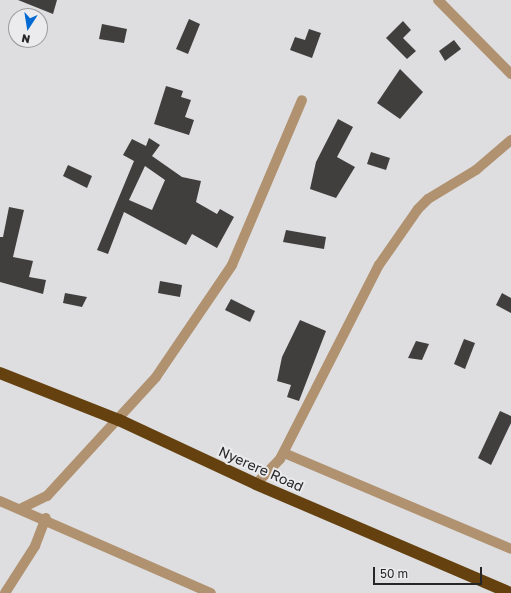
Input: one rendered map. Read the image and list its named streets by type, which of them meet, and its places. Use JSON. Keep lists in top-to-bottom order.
{
  "streets": {
    "highway": ["Nyerere Road"]
  },
  "scale_bar": "50 m",
  "north": "bottom"
}
